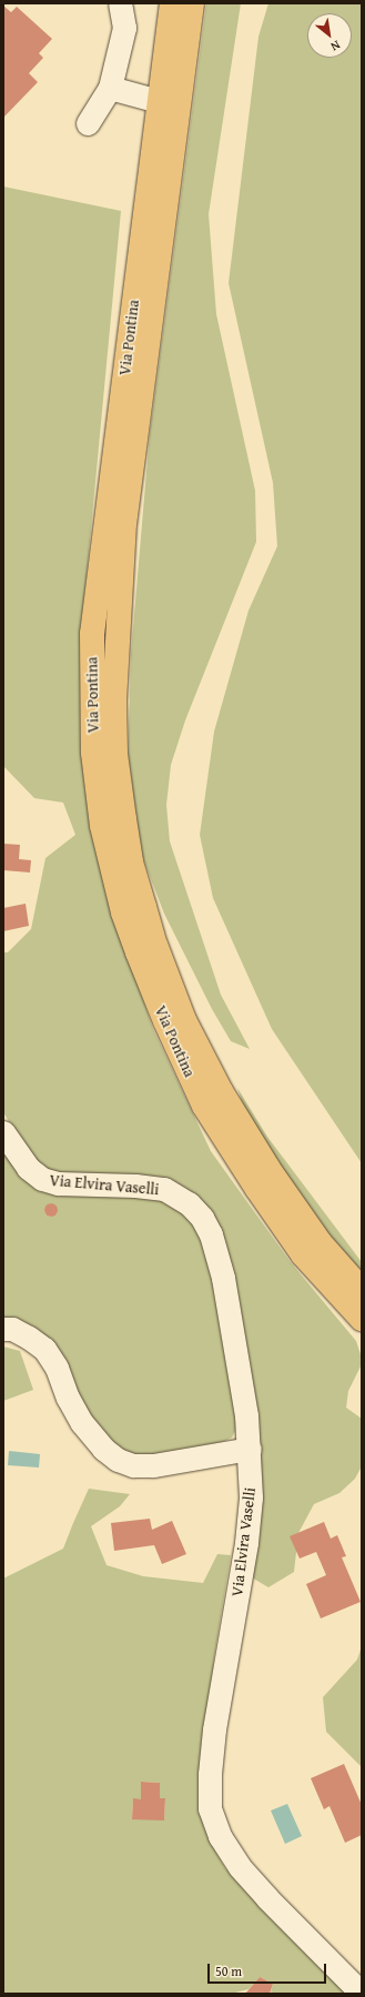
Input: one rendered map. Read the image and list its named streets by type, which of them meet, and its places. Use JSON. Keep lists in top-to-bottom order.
{
  "streets": {
    "highway": ["Via Pontina"],
    "street": ["Via Elvira Vaselli"]
  },
  "scale_bar": "50 m",
  "north": "bottom right"
}
